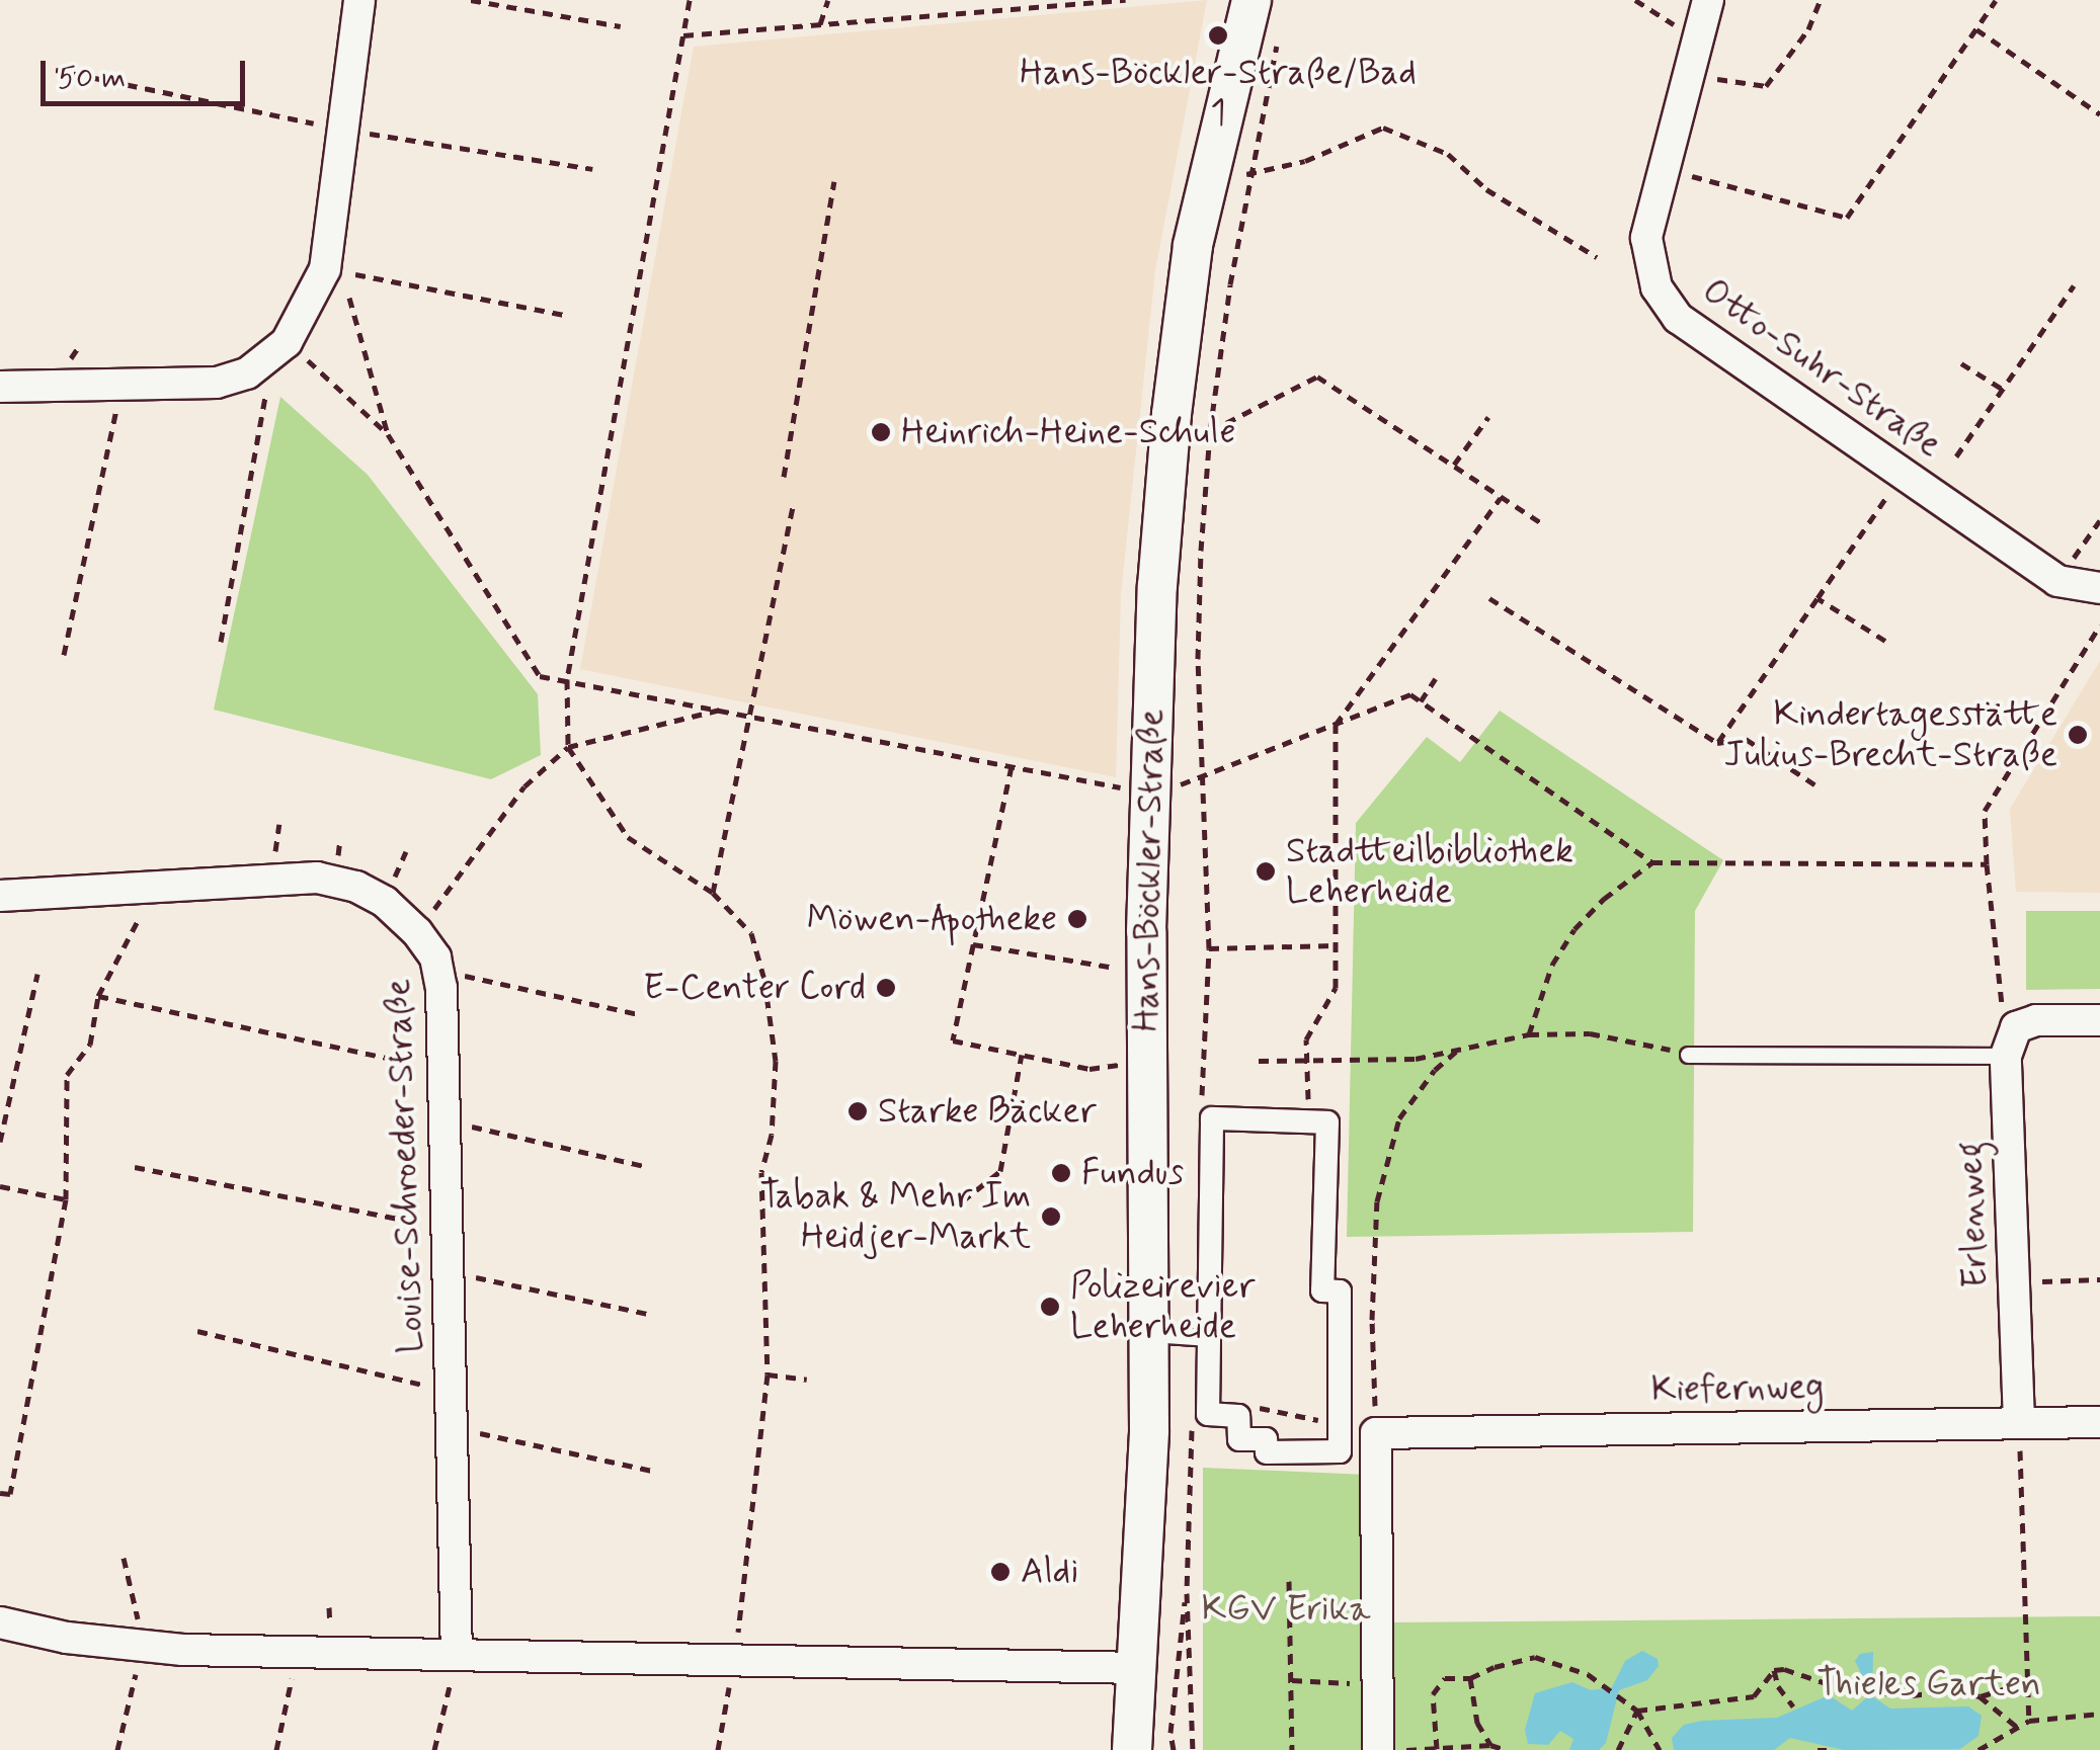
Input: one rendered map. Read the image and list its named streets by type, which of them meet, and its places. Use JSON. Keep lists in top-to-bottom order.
{
  "streets": {
    "street": [
      "Otto-Suhr-Straße",
      "Hans-Böckler-Straße",
      "Louise-Schroeder-Straße",
      "Erlenweg",
      "Kiefernweg"
    ]
  },
  "crossings": [
    ["Erlenweg", "Kiefernweg"]
  ],
  "parks": ["KGV Erika", "Thieles Garten"],
  "places": [
    "Hans-Böckler-Straße/Bad 1",
    "Heinrich-Heine-Schule",
    "Kindertagesstätte Julius-Brecht-Straße",
    "Stadtteilbibliothek Leherheide",
    "Möwen-Apotheke",
    "E-Center Cord",
    "Starke Bäcker",
    "Fundus",
    "Tabak & Mehr Im Heidjer-Markt",
    "Polizeirevier Leherheide",
    "Aldi"
  ],
  "scale_bar": "50 m"
}
